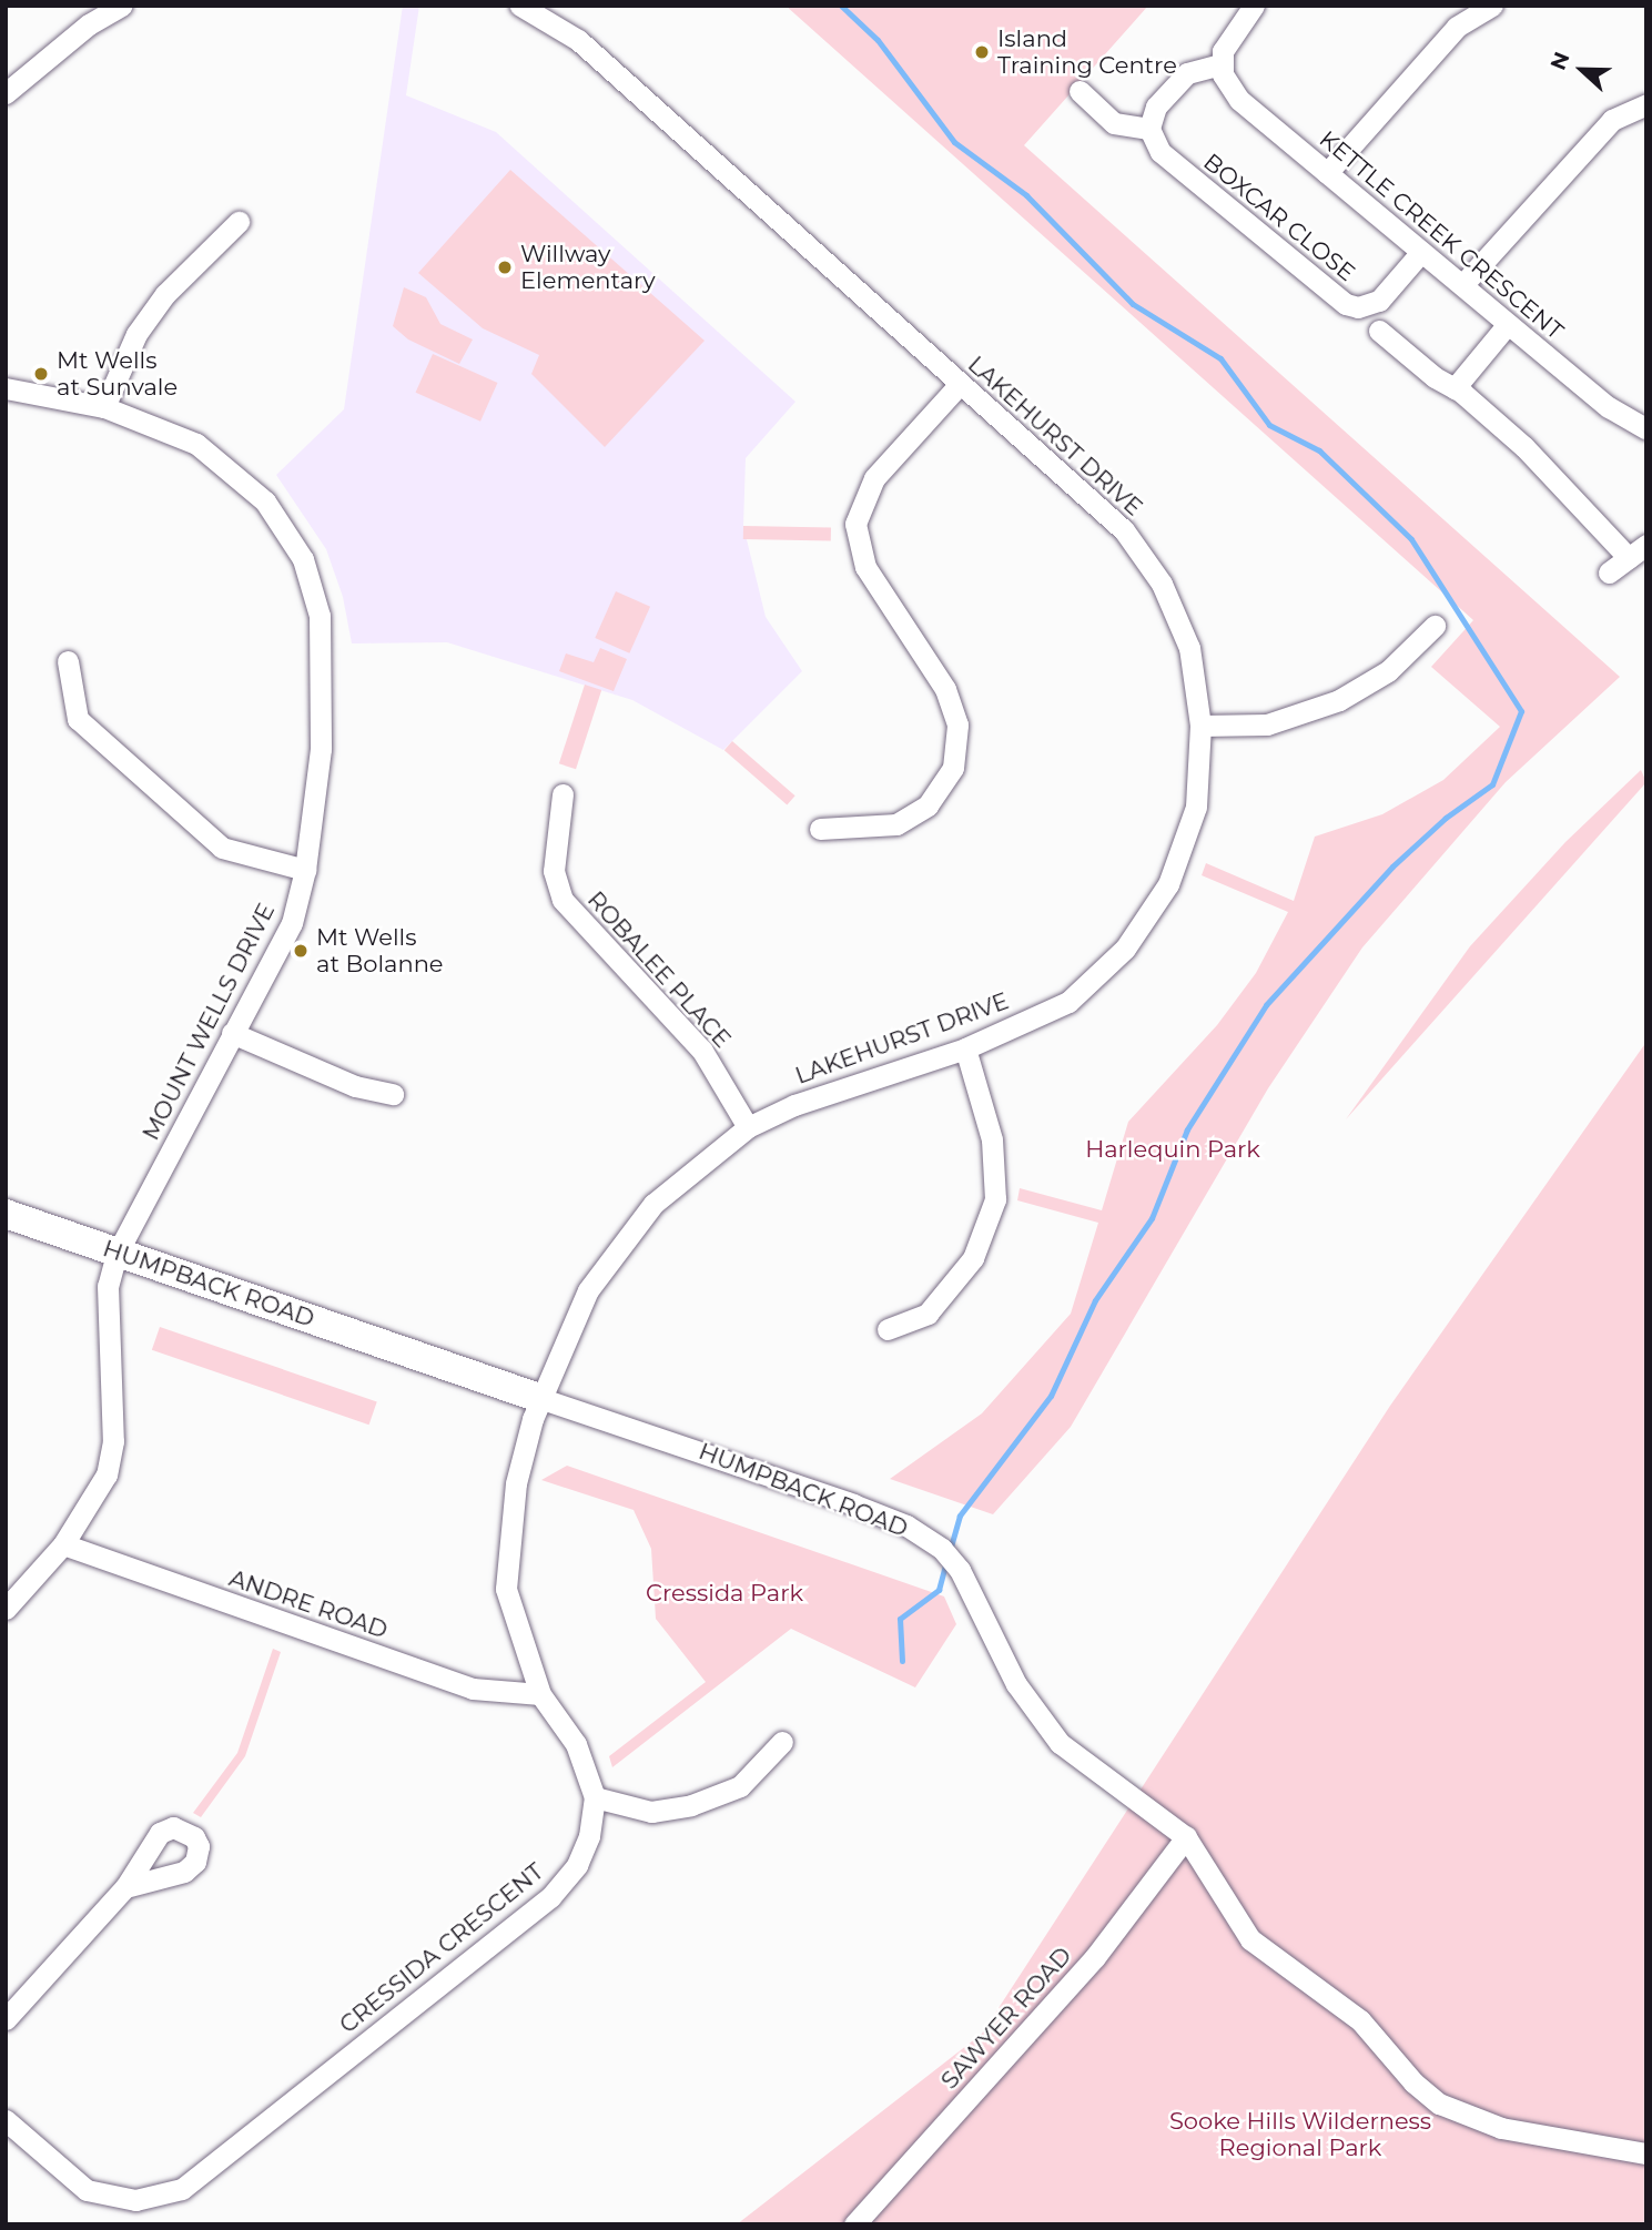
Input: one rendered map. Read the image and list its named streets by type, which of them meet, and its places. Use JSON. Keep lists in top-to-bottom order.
{
  "streets": {
    "street": [
      "BOXCAR CLOSE",
      "KETTLE CREEK CRESCENT",
      "LAKEHURST DRIVE",
      "ROBALEE PLACE",
      "MOUNT WELLS DRIVE",
      "HUMPBACK ROAD",
      "ANDRE ROAD",
      "CRESSIDA CRESCENT",
      "SAWYER ROAD"
    ]
  },
  "crossings": [
    ["BOXCAR CLOSE", "KETTLE CREEK CRESCENT"],
    ["LAKEHURST DRIVE", "ROBALEE PLACE"],
    ["LAKEHURST DRIVE", "HUMPBACK ROAD"],
    ["LAKEHURST DRIVE", "CRESSIDA CRESCENT"],
    ["MOUNT WELLS DRIVE", "HUMPBACK ROAD"],
    ["HUMPBACK ROAD", "CRESSIDA CRESCENT"],
    ["HUMPBACK ROAD", "SAWYER ROAD"],
    ["ANDRE ROAD", "CRESSIDA CRESCENT"]
  ],
  "parks": ["Harlequin Park", "Cressida Park", "Sooke Hills Wilderness Regional Park"],
  "places": [
    "Island Training Centre",
    "Willway Elementary",
    "Mt Wells at Sunvale",
    "Mt Wells at Bolanne"
  ],
  "north": "left"
}
